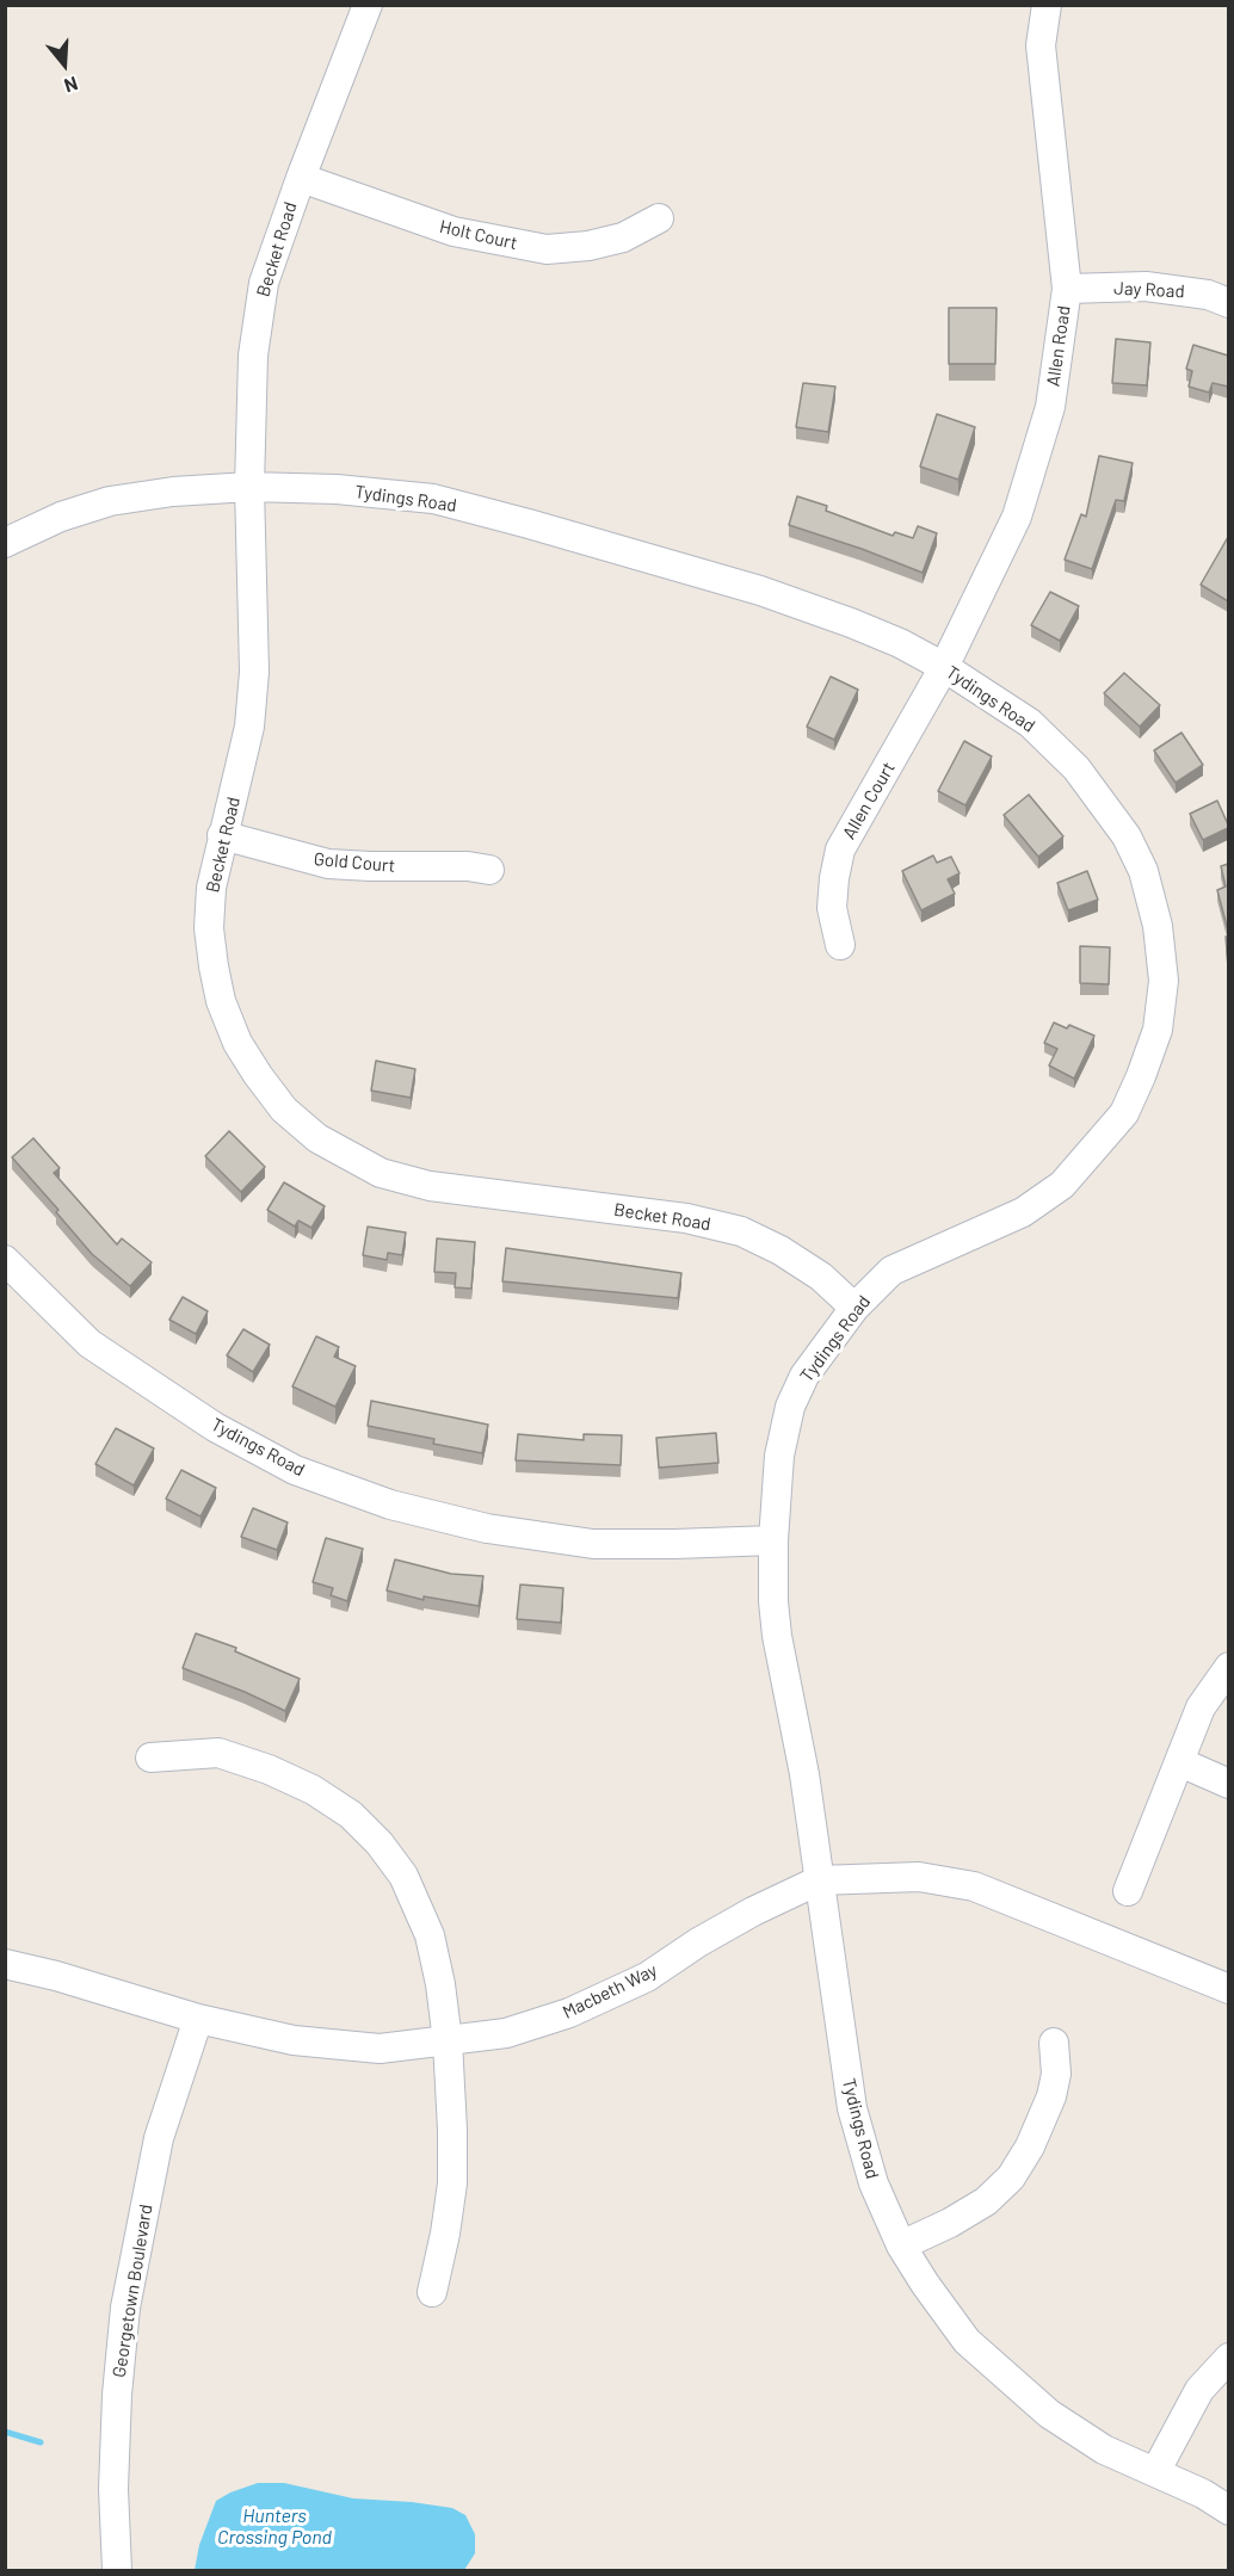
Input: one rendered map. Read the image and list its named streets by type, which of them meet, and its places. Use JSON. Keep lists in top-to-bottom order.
{
  "streets": {
    "street": [
      "Holt Court",
      "Becket Road",
      "Jay Road",
      "Allen Road",
      "Tydings Road",
      "Allen Court",
      "Gold Court",
      "Macbeth Way",
      "Georgetown Boulevard"
    ]
  },
  "crossings": [
    ["Holt Court", "Becket Road"],
    ["Becket Road", "Tydings Road"],
    ["Becket Road", "Gold Court"],
    ["Jay Road", "Allen Road"],
    ["Allen Road", "Tydings Road"],
    ["Allen Road", "Allen Court"],
    ["Tydings Road", "Allen Court"],
    ["Tydings Road", "Macbeth Way"],
    ["Macbeth Way", "Georgetown Boulevard"]
  ],
  "water": ["Hunters Crossing Pond"],
  "north": "bottom"
}
